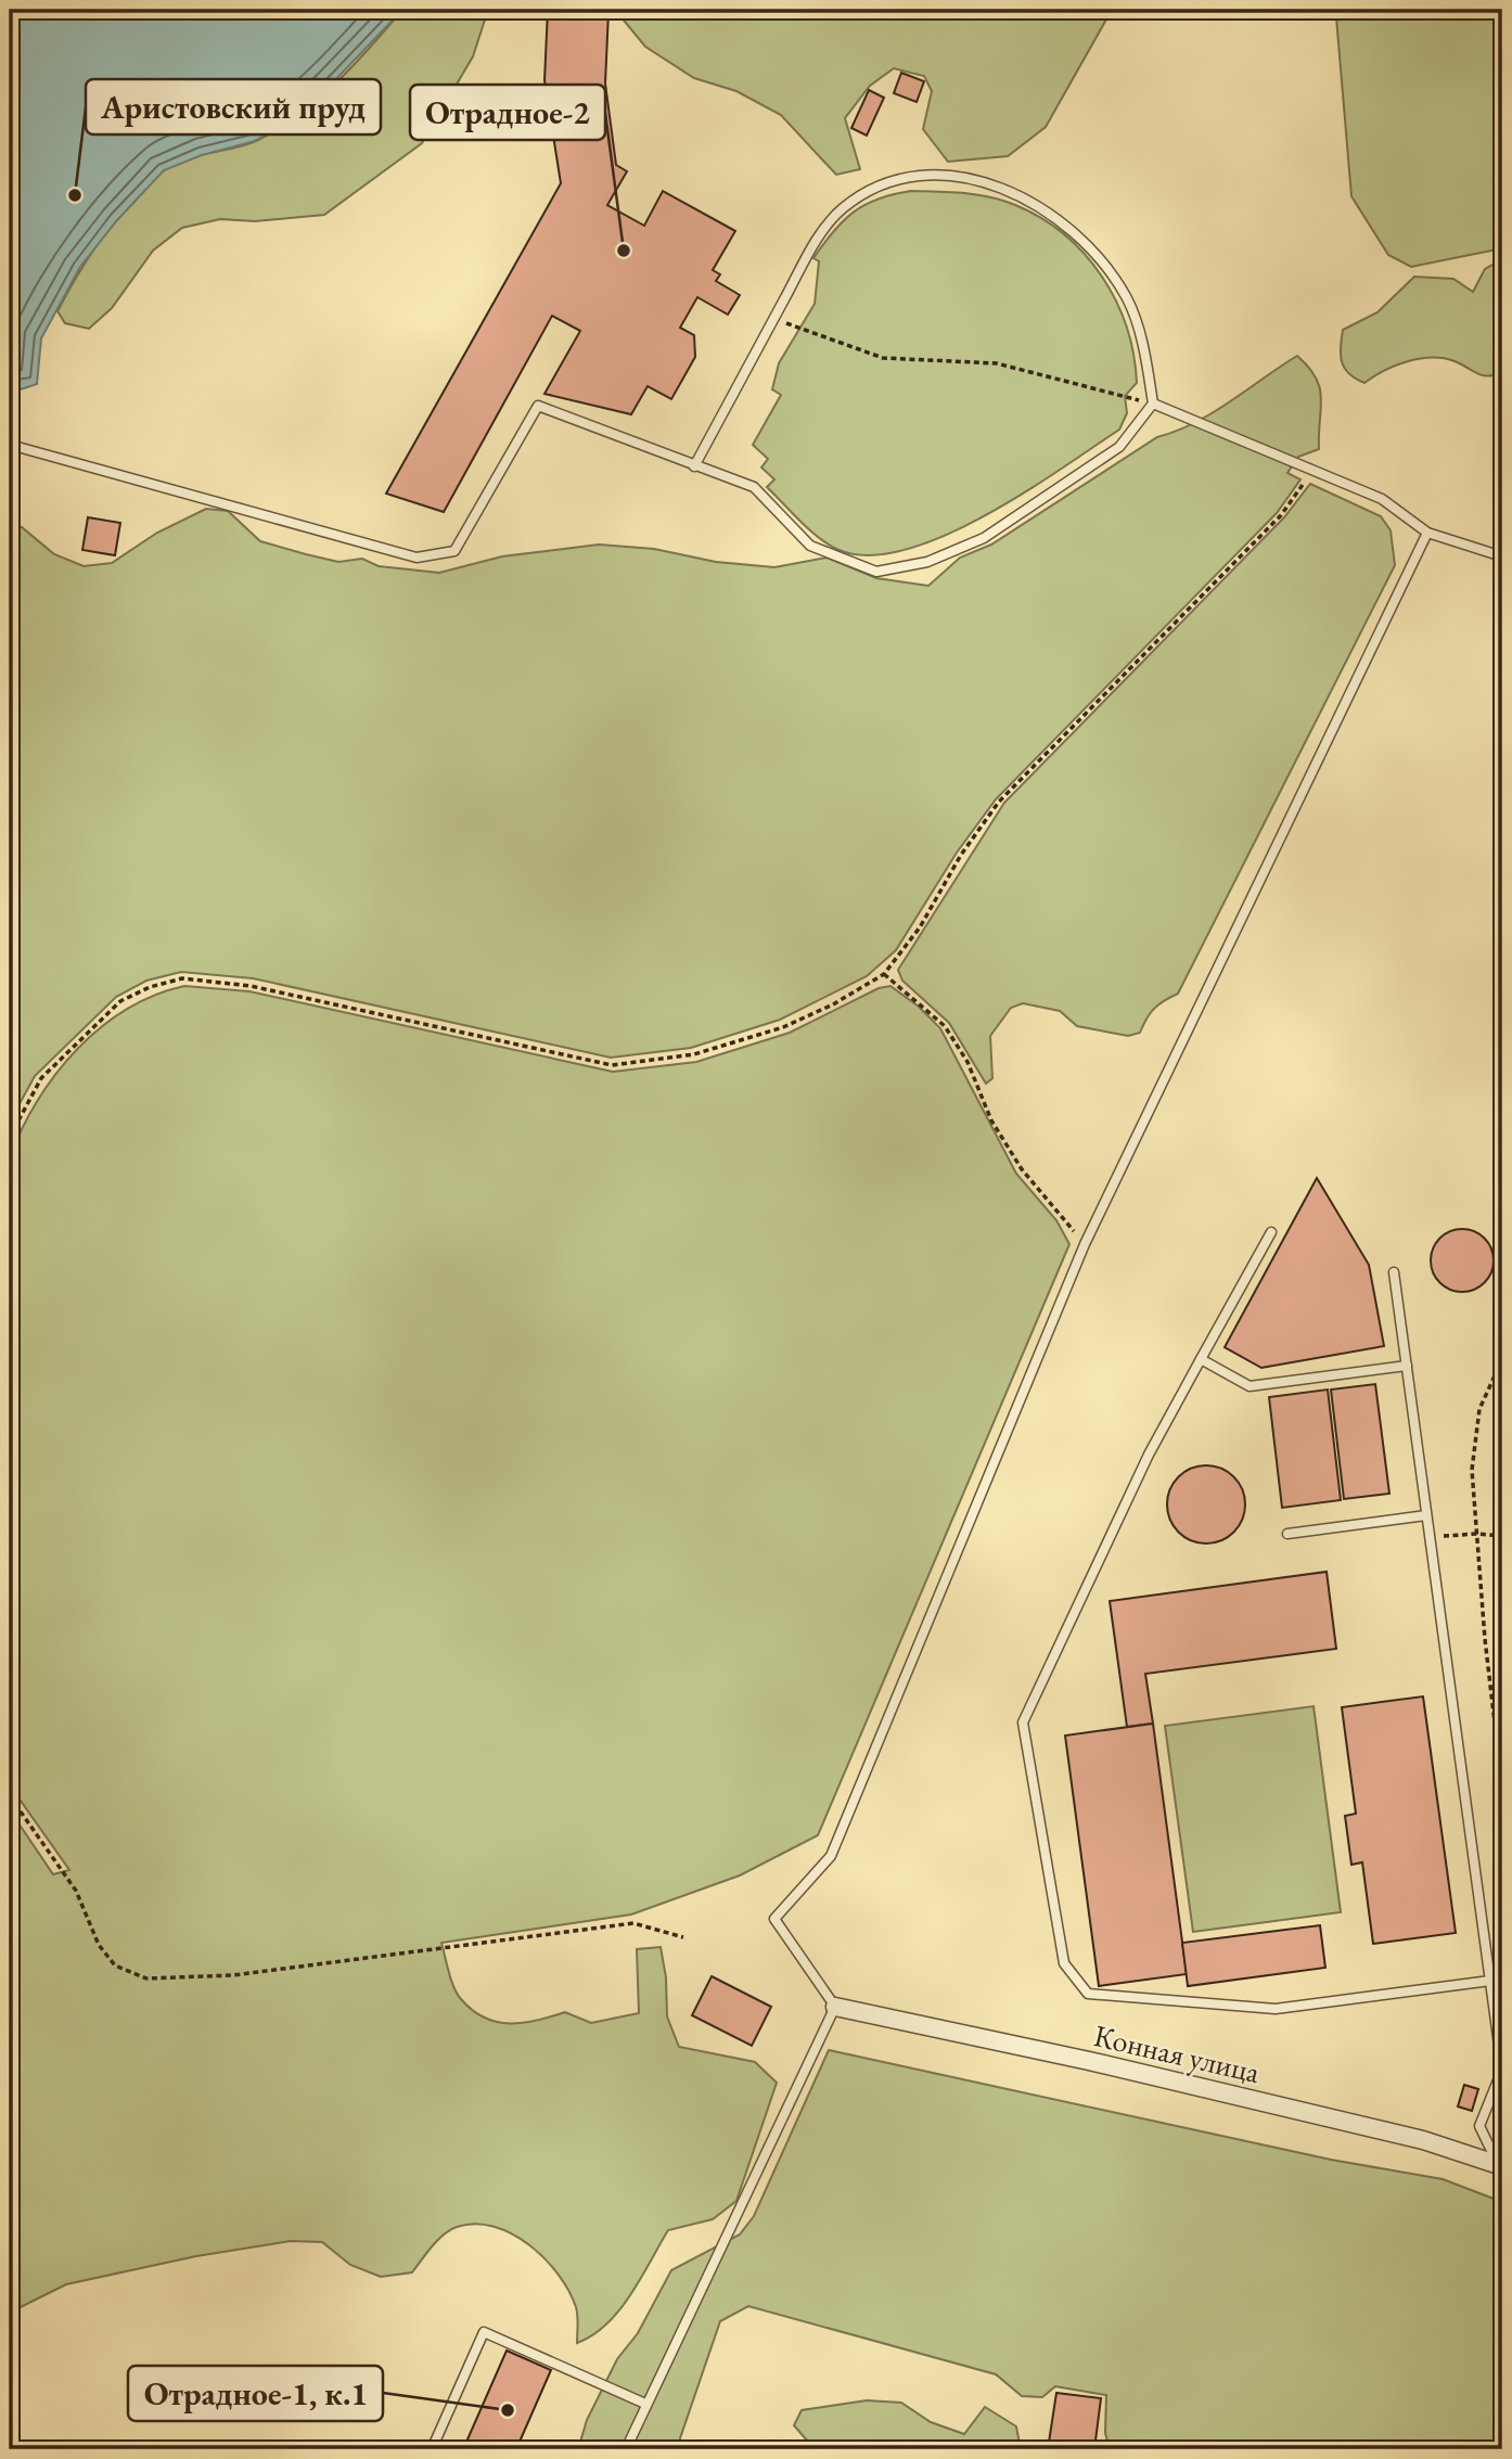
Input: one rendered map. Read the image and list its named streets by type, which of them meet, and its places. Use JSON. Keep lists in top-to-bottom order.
{
  "streets": {
    "street": ["Конная улица"]
  },
  "places": ["Аристовский пруд", "Отрадное-2", "Отрадное-1, к.1"]
}
